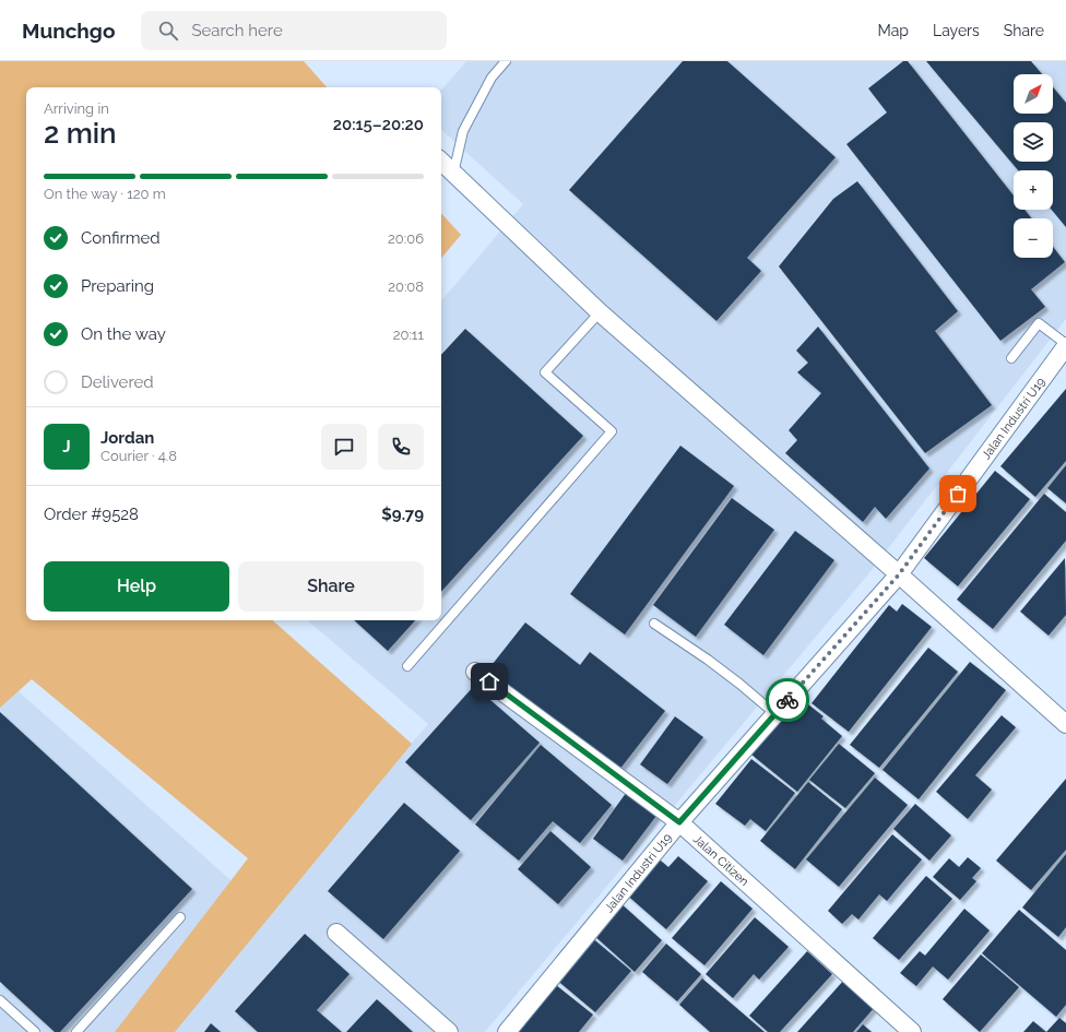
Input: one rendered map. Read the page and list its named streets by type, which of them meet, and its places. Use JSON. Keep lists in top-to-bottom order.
{
  "streets": {
    "street": ["Jalan Industri U19", "Jalan Citizen"]
  },
  "crossings": [
    ["Jalan Industri U19", "Jalan Citizen"]
  ],
  "north": "top right",
  "page": {
    "header": "Munchgo",
    "search": "Search here",
    "nav": ["Map", "Layers", "Share"],
    "map_buttons": ["+", "−"],
    "heading": ["2 min", "Arriving in", "20:15–20:20"],
    "panel": [
      "Jordan",
      "Courier · 4.8",
      "Order #9528",
      "$9.79"
    ],
    "bar": "On the way · 120 m",
    "list": [
      ["Confirmed", "20:06"],
      ["Preparing", "20:08"],
      ["On the way", "20:11"],
      "Delivered"
    ],
    "round": "J",
    "buttons": ["Help", "Share"]
  }
}
